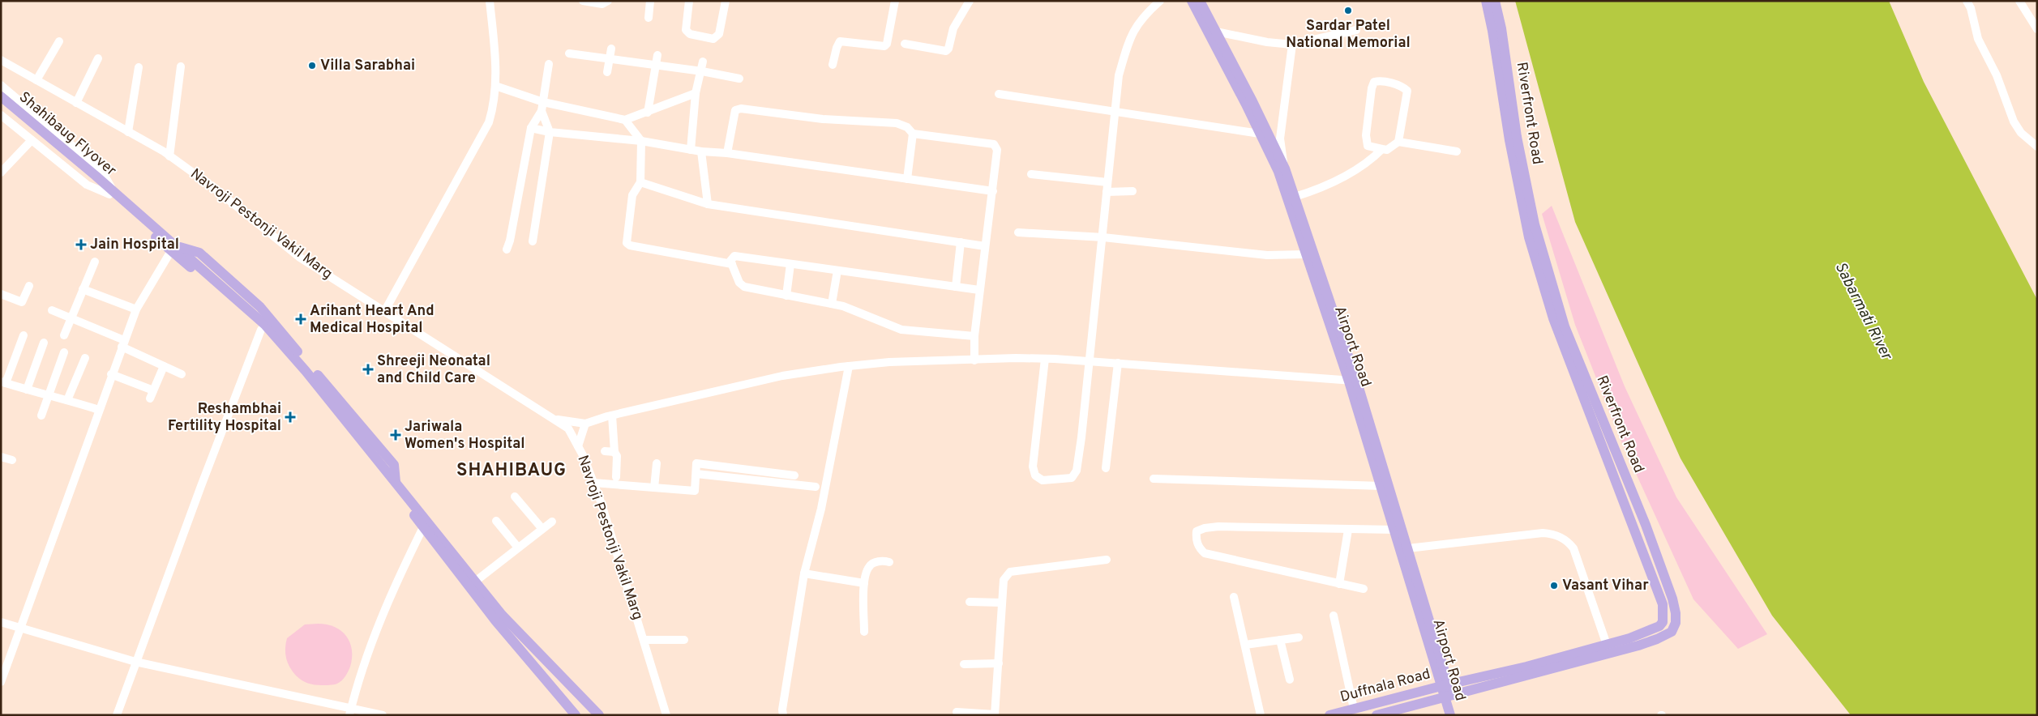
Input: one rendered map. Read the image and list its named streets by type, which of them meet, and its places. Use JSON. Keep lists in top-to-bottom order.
{
  "streets": {
    "main road": [
      "Riverfront Road",
      "Shahibaug Flyover",
      "Airport Road",
      "Duffnala Road"
    ],
    "street": ["Navroji Pestonji Vakil Marg"]
  },
  "crossings": [
    ["Riverfront Road", "Airport Road"],
    ["Riverfront Road", "Duffnala Road"],
    ["Airport Road", "Duffnala Road"]
  ],
  "districts": ["SHAHIBAUG"],
  "water": ["Sabarmati River"],
  "places": {
    "other": ["Sardar Patel National Memorial", "Villa Sarabhai", "Vasant Vihar"],
    "health": [
      "Jain Hospital",
      "Arihant Heart And Medical Hospital",
      "Shreeji Neonatal and Child Care",
      "Reshambhai Fertility Hospital",
      "Jariwala Women's Hospital"
    ]
  }
}
